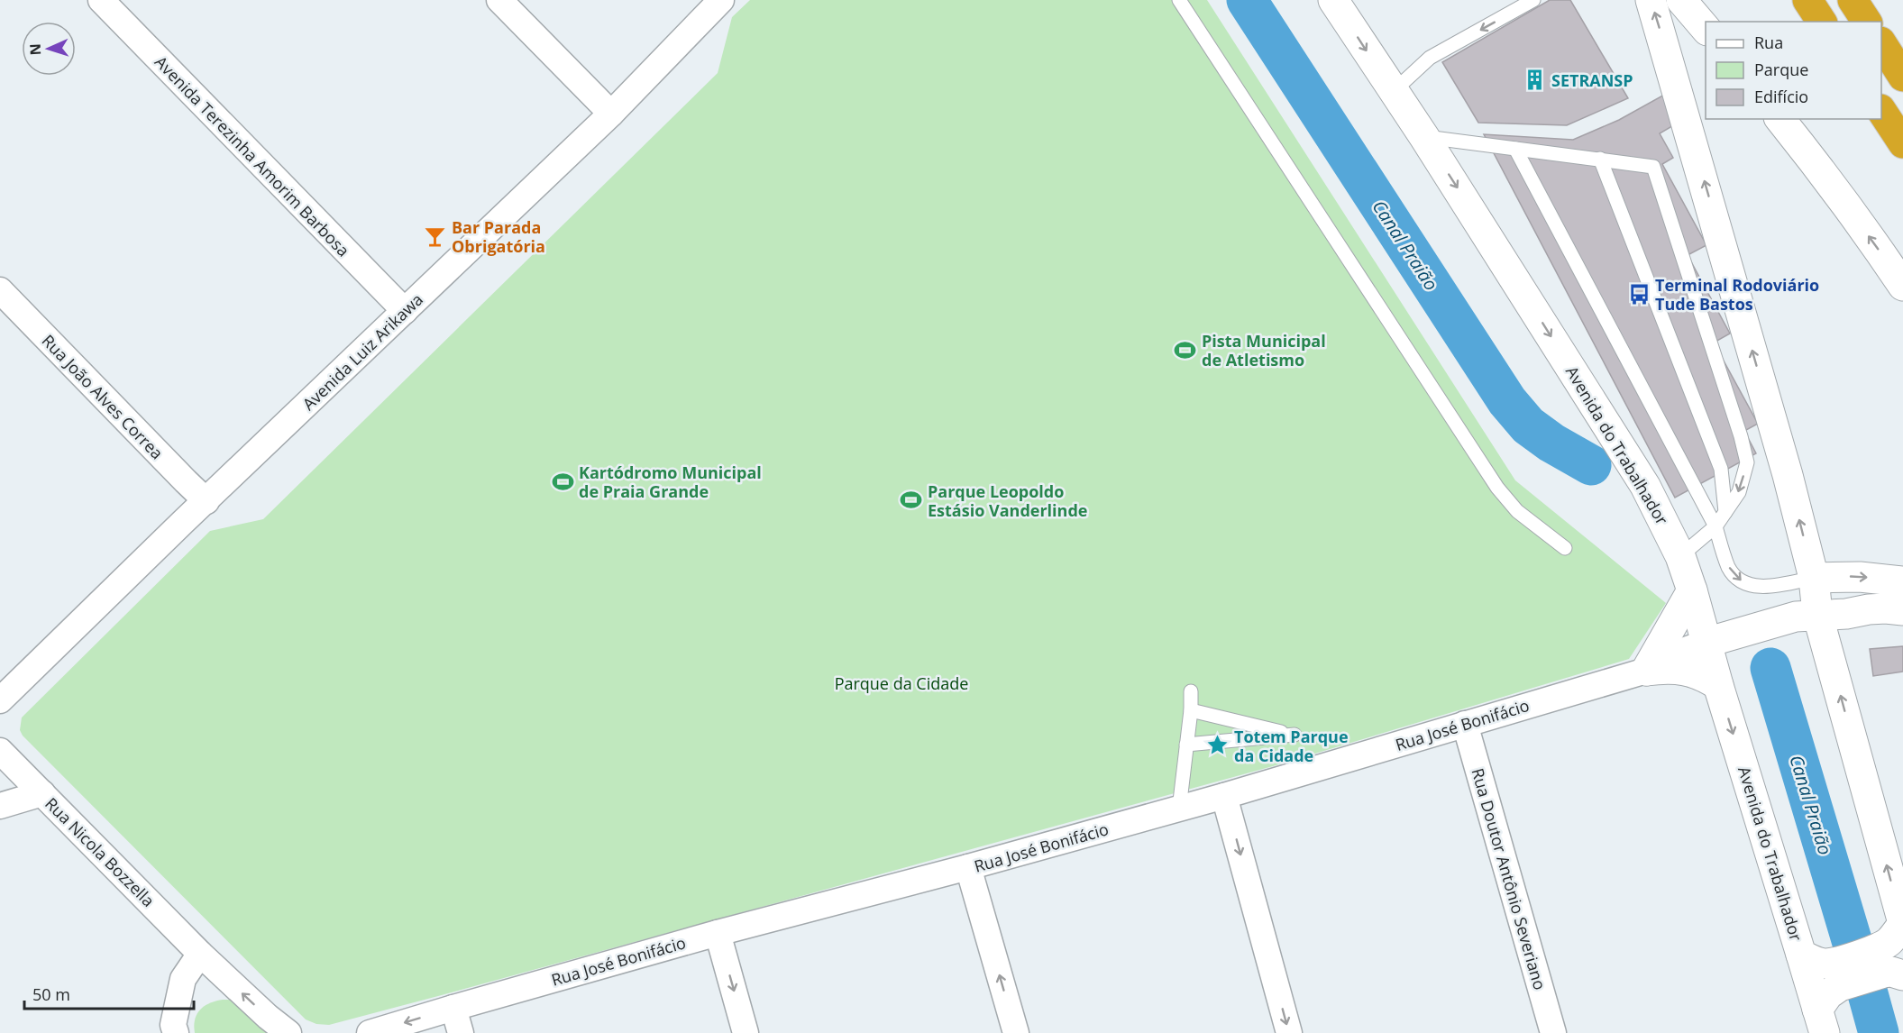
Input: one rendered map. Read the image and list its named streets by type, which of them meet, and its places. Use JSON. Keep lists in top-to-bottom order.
{
  "streets": {
    "main road": ["Avenida do Trabalhador"],
    "street": [
      "Avenida Terezinha Amorim Barbosa",
      "Avenida Luiz Arikawa",
      "Rua João Alves Correa",
      "Rua José Bonifácio",
      "Rua Nicola Bozzella",
      "Rua Doutor Antônio Severiano"
    ]
  },
  "crossings": [
    ["Avenida Terezinha Amorim Barbosa", "Avenida Luiz Arikawa"],
    ["Avenida Luiz Arikawa", "Rua João Alves Correa"],
    ["Avenida do Trabalhador", "Rua José Bonifácio"],
    ["Rua José Bonifácio", "Rua Doutor Antônio Severiano"]
  ],
  "water": ["Canal Praião"],
  "parks": ["Parque da Cidade"],
  "places": {
    "building": ["SETRANSP"],
    "bar": ["Bar Parada Obrigatória"],
    "bus stop": ["Terminal Rodoviário Tude Bastos"],
    "sports": ["Pista Municipal de Atletismo", "Kartódromo Municipal de Praia Grande", "Parque Leopoldo Estásio Vanderlinde"],
    "place": ["Totem Parque da Cidade"]
  },
  "legend": ["Rua", "Parque", "Edifício"],
  "scale_bar": "50 m",
  "north": "left"
}
